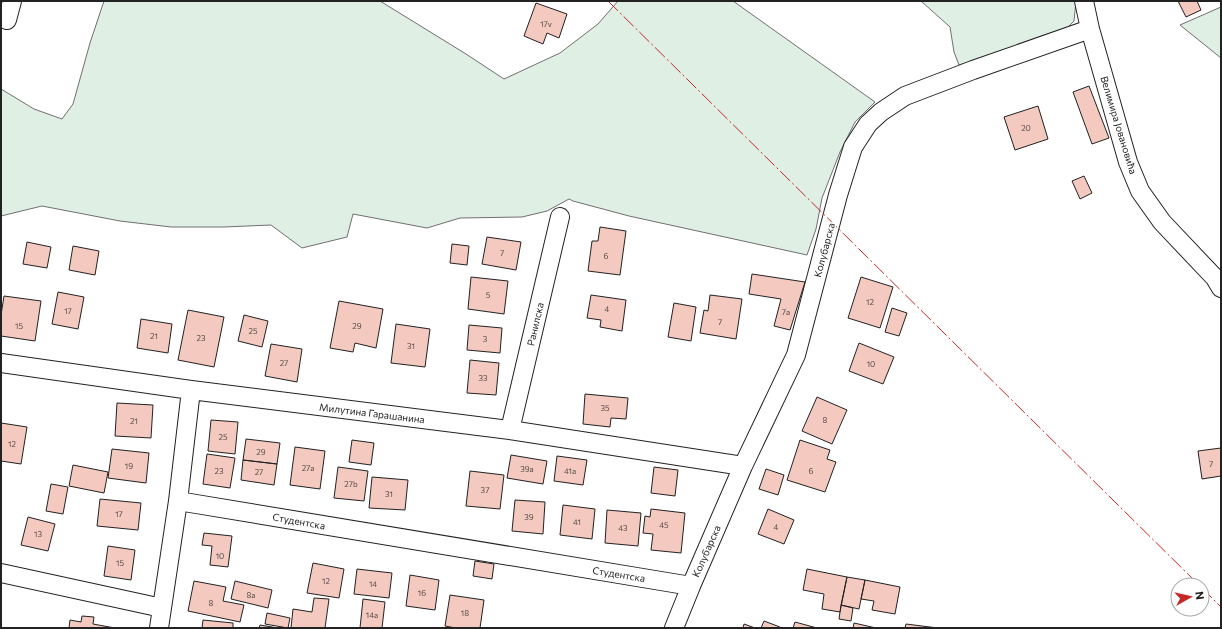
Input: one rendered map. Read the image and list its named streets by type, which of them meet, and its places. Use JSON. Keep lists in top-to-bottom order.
{
  "streets": {
    "street": [
      "Велимира Јовановића",
      "Колубарска",
      "Ранилска",
      "Милутина Гарашанина",
      "Студентска"
    ]
  },
  "crossings": [
    ["Велимира Јовановића", "Колубарска"],
    ["Колубарска", "Милутина Гарашанина"],
    ["Колубарска", "Студентска"],
    ["Ранилска", "Милутина Гарашанина"]
  ],
  "house_numbers": [
    "17v",
    "20",
    "7",
    "6",
    "5",
    "12",
    "4",
    "17",
    "7a",
    "7",
    "15",
    "29",
    "25",
    "21",
    "23",
    "3",
    "31",
    "27",
    "10",
    "33",
    "35",
    "8",
    "21",
    "25",
    "12",
    "29",
    "7",
    "19",
    "27a",
    "39a",
    "23",
    "41a",
    "6",
    "27",
    "27b",
    "37",
    "31",
    "17",
    "39",
    "41",
    "45",
    "4",
    "43",
    "13",
    "10",
    "15",
    "12",
    "14",
    "16",
    "8a",
    "8",
    "18",
    "14a"
  ],
  "north": "right"
}
